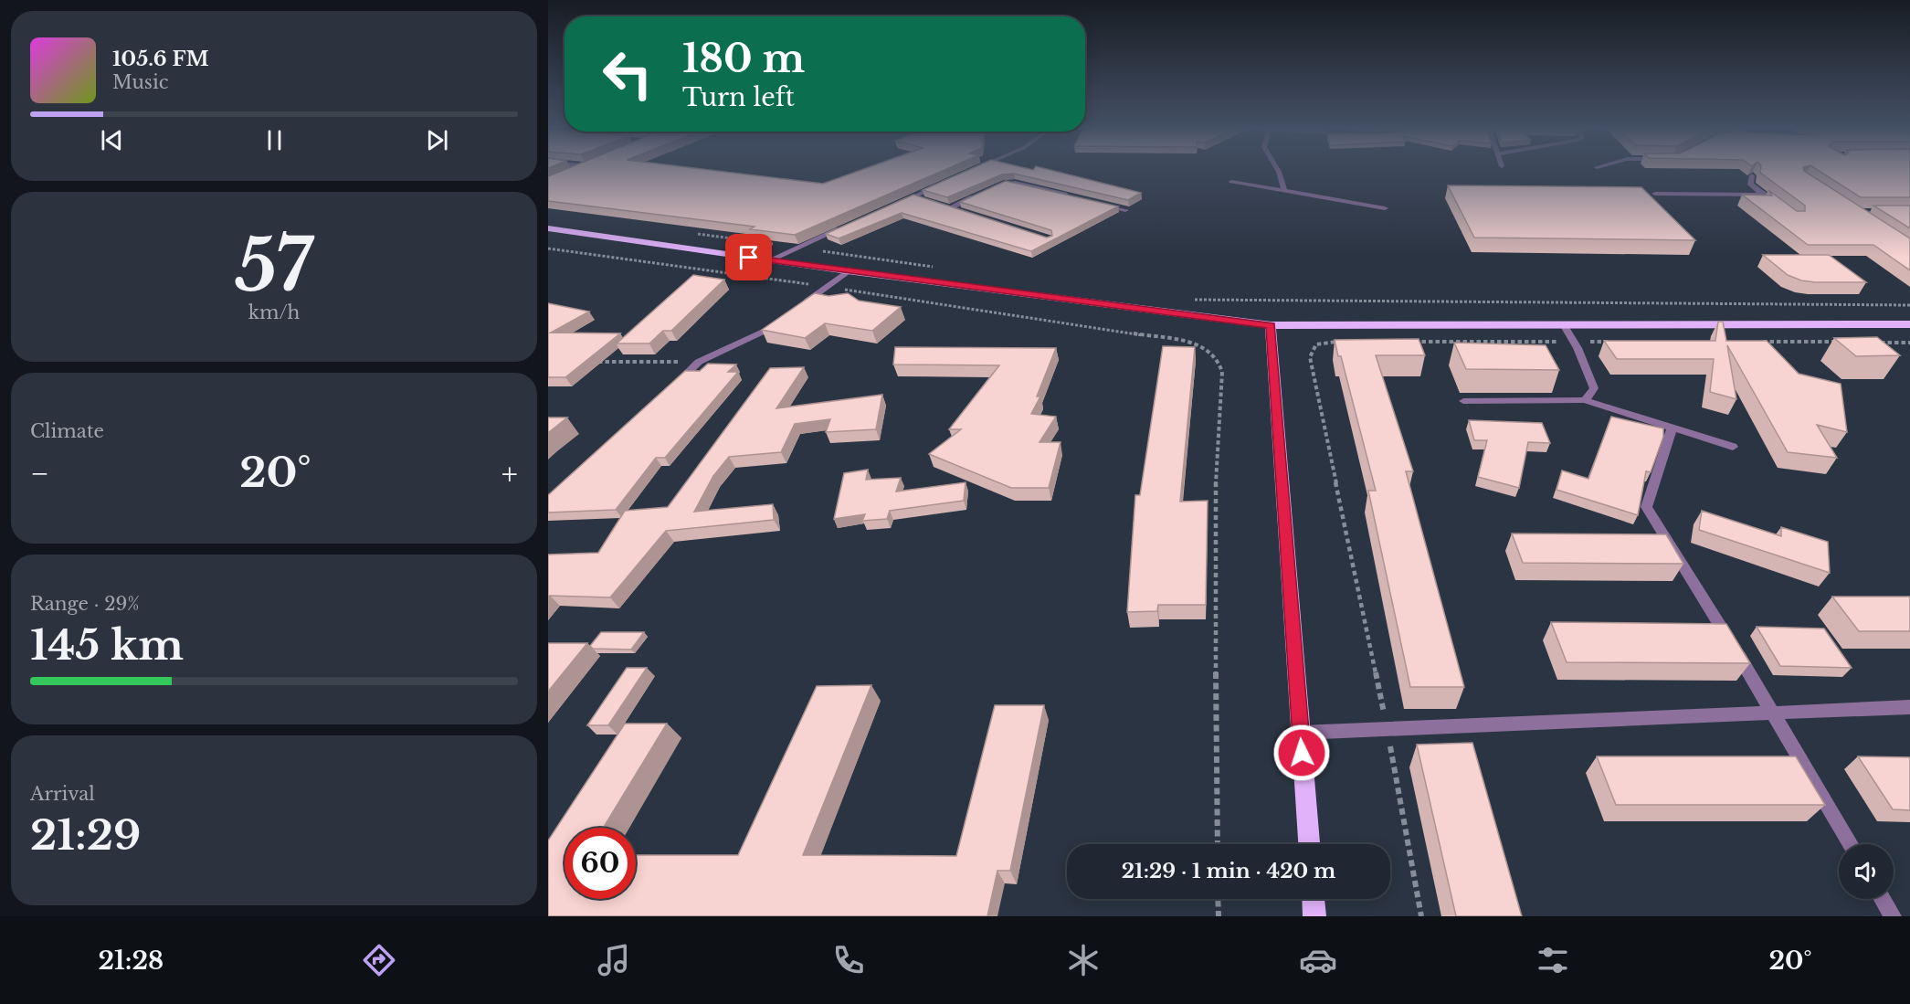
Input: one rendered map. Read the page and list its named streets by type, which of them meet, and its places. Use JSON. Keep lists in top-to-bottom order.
{
  "page": {
    "turn": ["180 m", "Turn left"],
    "song": ["105.6 FM", "Music"],
    "tile": [
      ["57", "km/h"],
      "Climate",
      ["Range · 29%", "145 km"],
      ["Arrival", "21:29"]
    ],
    "heat": ["−", "20°", "+"],
    "limit": "60",
    "trip": "21:29 · 1 min · 420 m",
    "tabs": ["21:28", "20°"]
  }
}
